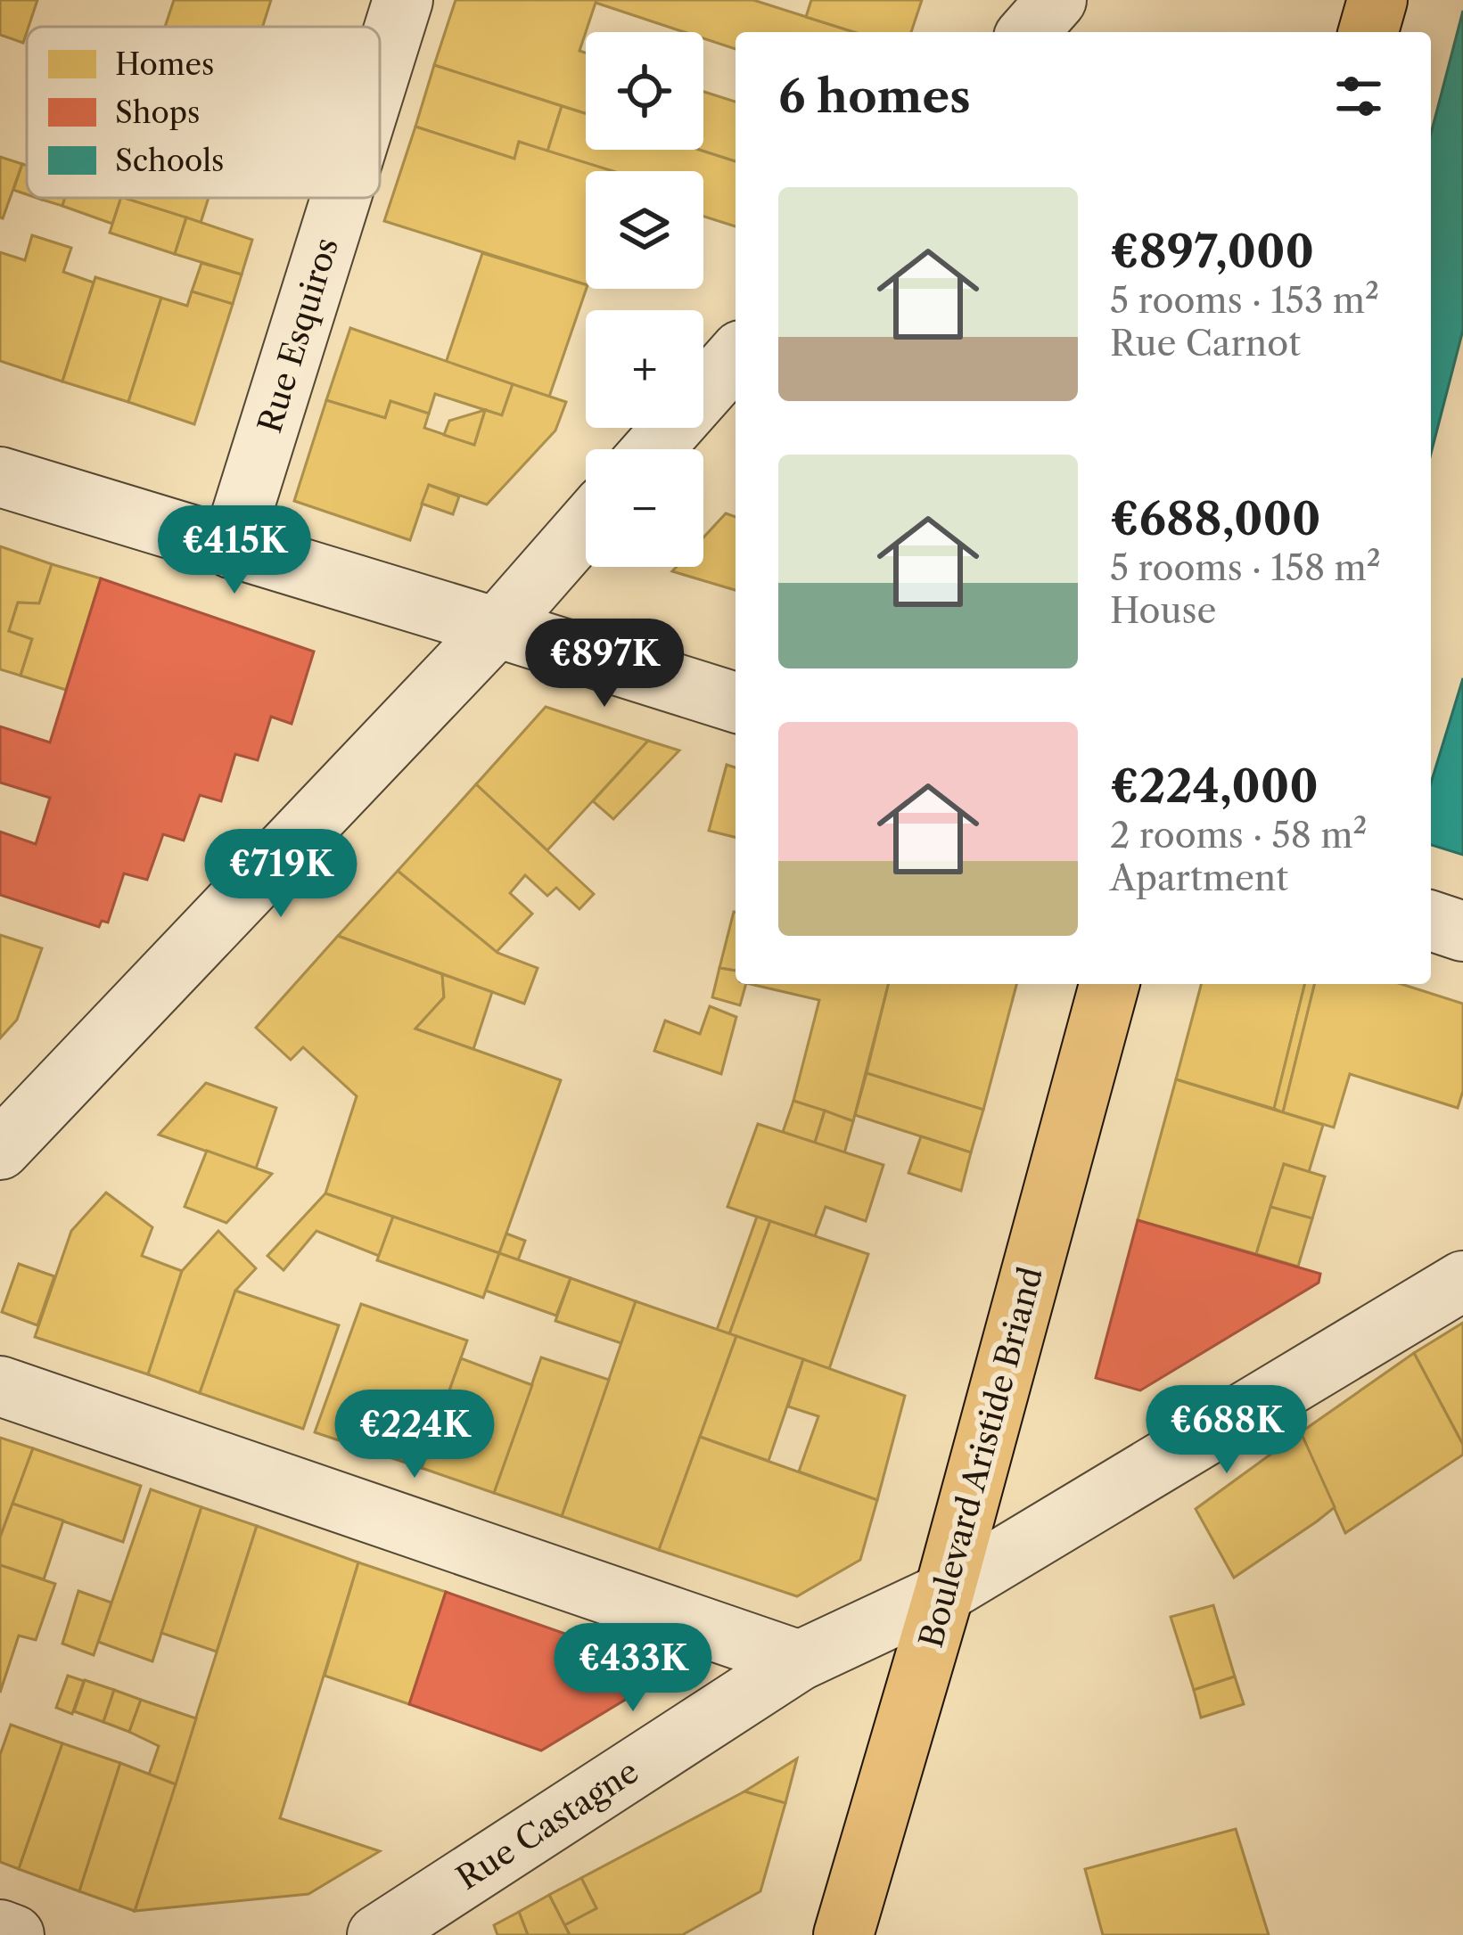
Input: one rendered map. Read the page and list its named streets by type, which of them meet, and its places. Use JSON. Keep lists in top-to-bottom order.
{
  "streets": {
    "main road": ["Boulevard Aristide Briand"],
    "street": ["Rue Esquiros", "Rue Castagne"]
  },
  "crossings": [
    ["Boulevard Aristide Briand", "Rue Castagne"]
  ],
  "legend": ["Homes", "Shops", "Schools"],
  "page": {
    "map_buttons": ["+", "−"],
    "heading": "6 homes",
    "list": [
      {
        "name": "€897,000",
        "note": "5 rooms · 153 m² · Rue Carnot"
      },
      {
        "name": "€688,000",
        "note": "5 rooms · 158 m² · House"
      },
      {
        "name": "€224,000",
        "note": "2 rooms · 58 m² · Apartment"
      }
    ],
    "price": [
      "€415K",
      "€897K",
      "€719K",
      "€688K",
      "€224K",
      "€433K"
    ]
  }
}
